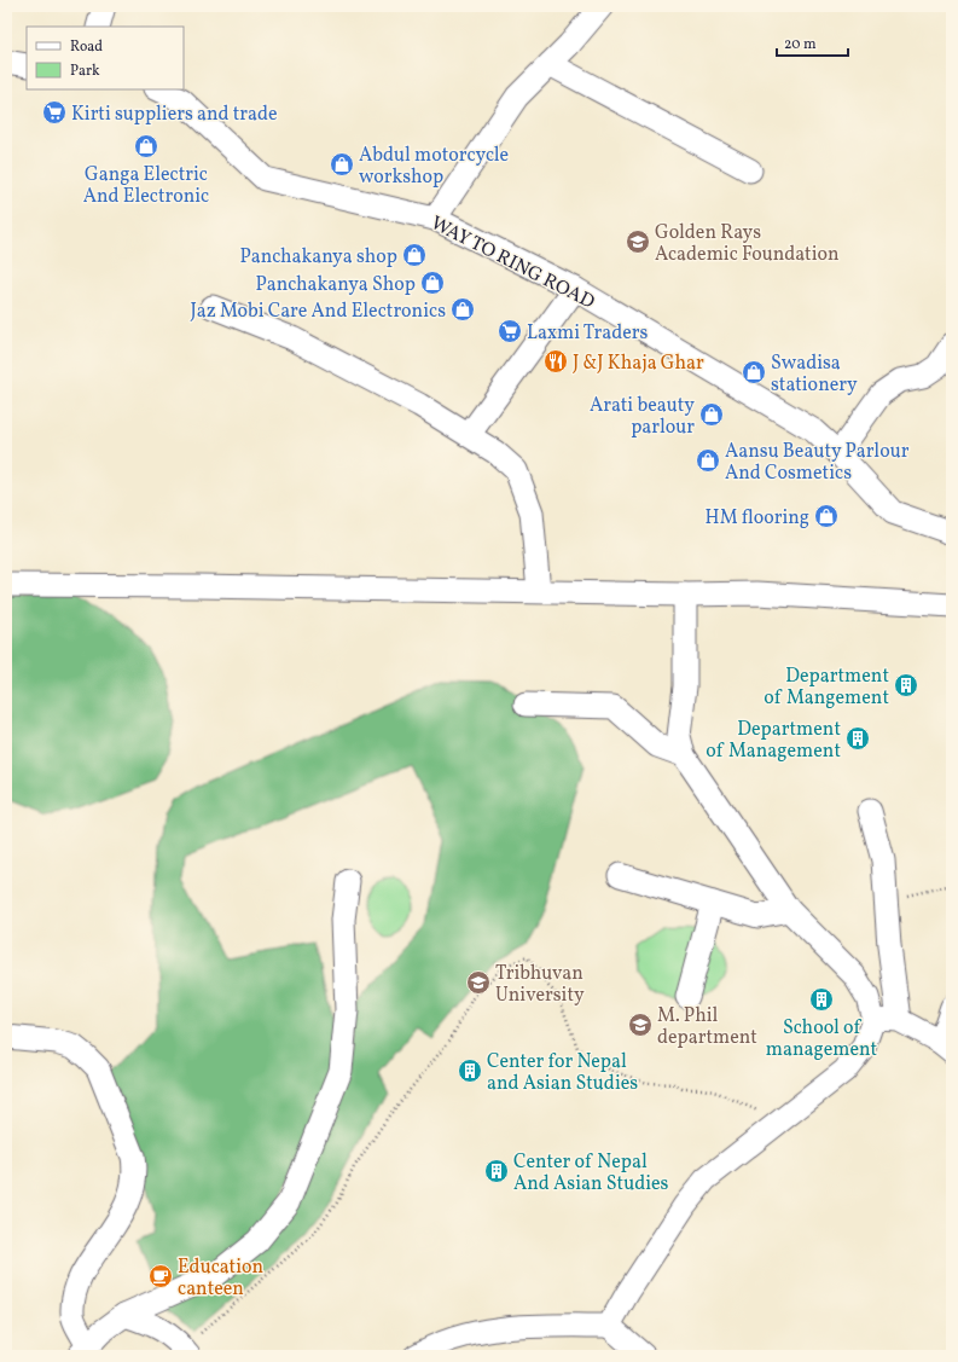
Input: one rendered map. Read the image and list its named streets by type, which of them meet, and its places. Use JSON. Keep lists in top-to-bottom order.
{
  "streets": {
    "street": ["WAY TO RING ROAD"]
  },
  "places": {
    "supermarket": ["Kirti suppliers and trade", "Laxmi Traders"],
    "shop": [
      "Ganga Electric And Electronic",
      "Abdul motorcycle workshop",
      "Panchakanya shop",
      "Panchakanya Shop",
      "Jaz Mobi Care And Electronics",
      "Swadisa stationery",
      "Arati beauty parlour",
      "Aansu Beauty Parlour And Cosmetics",
      "HM flooring"
    ],
    "school or university": ["Golden Rays Academic Foundation", "Tribhuvan University", "M. Phil department"],
    "restaurant": ["J &J Khaja Ghar"],
    "building": [
      "Department of Mangement",
      "Department of Management",
      "School of management",
      "Center for Nepal and Asian Studies",
      "Center of Nepal And Asian Studies"
    ],
    "cafe": ["Education canteen"]
  },
  "legend": ["Road", "Park"],
  "scale_bar": "20 m"
}
